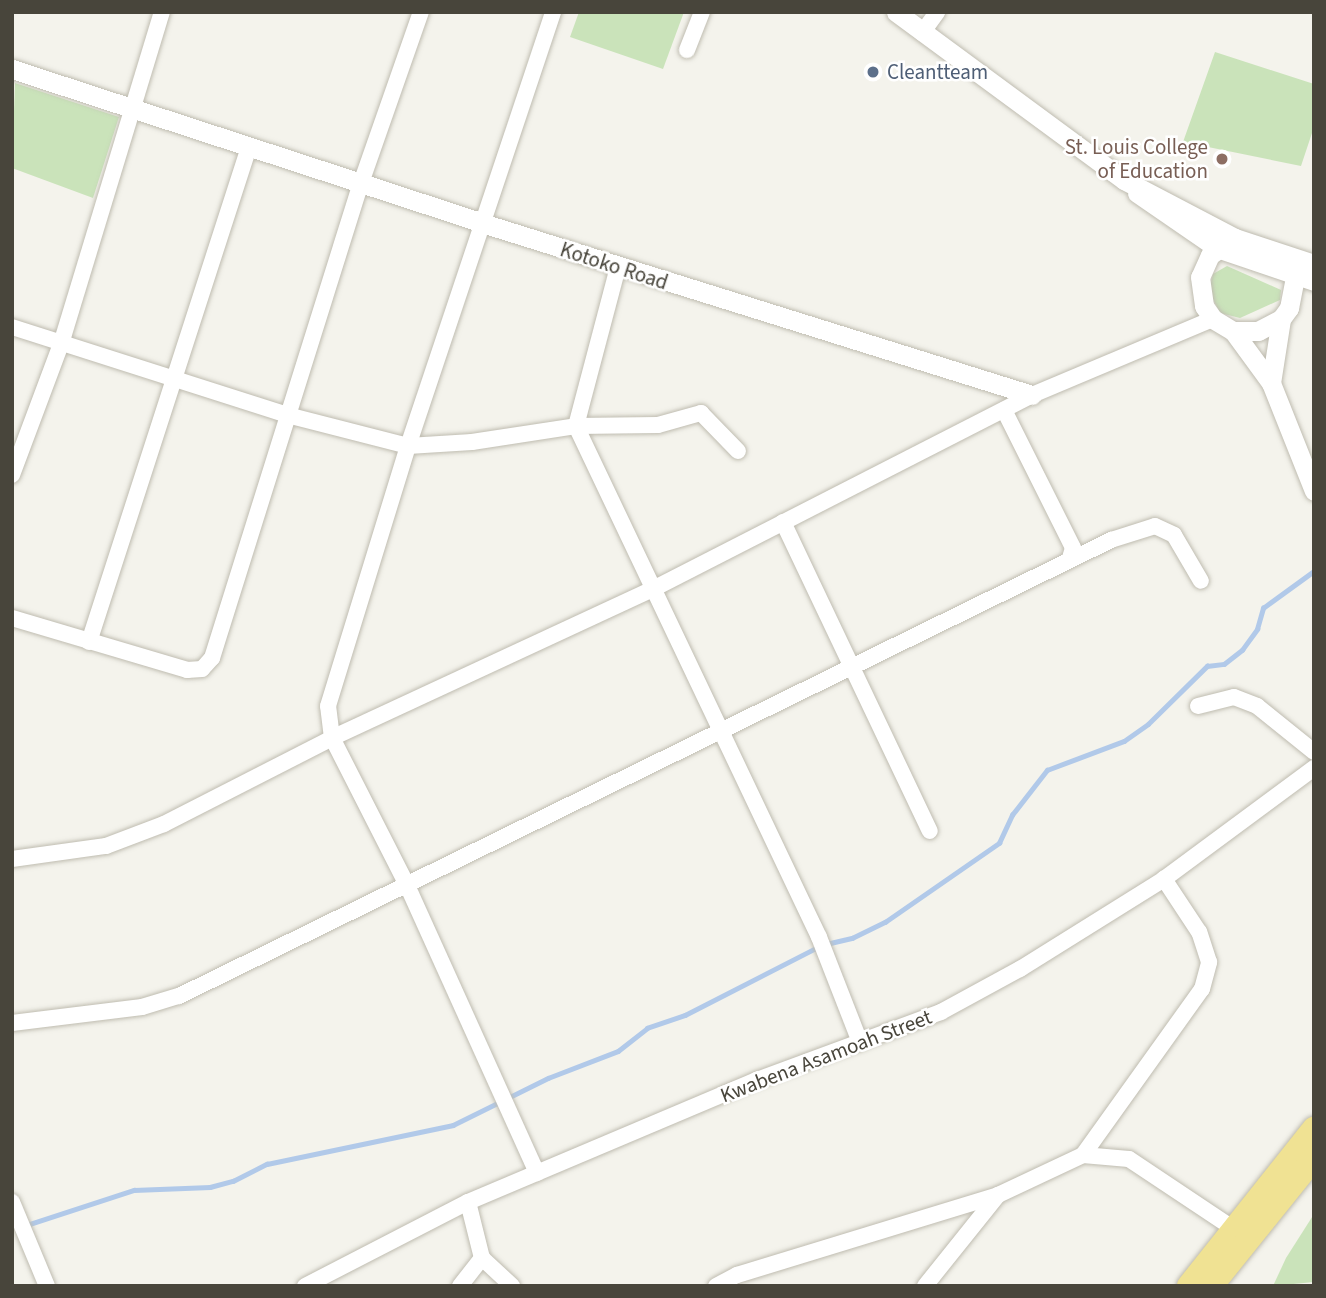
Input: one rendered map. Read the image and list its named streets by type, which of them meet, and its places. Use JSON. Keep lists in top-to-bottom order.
{
  "streets": {
    "street": ["Kotoko Road", "Kwabena Asamoah Street"]
  },
  "places": ["Cleantteam", "St. Louis College of Education"]
}
